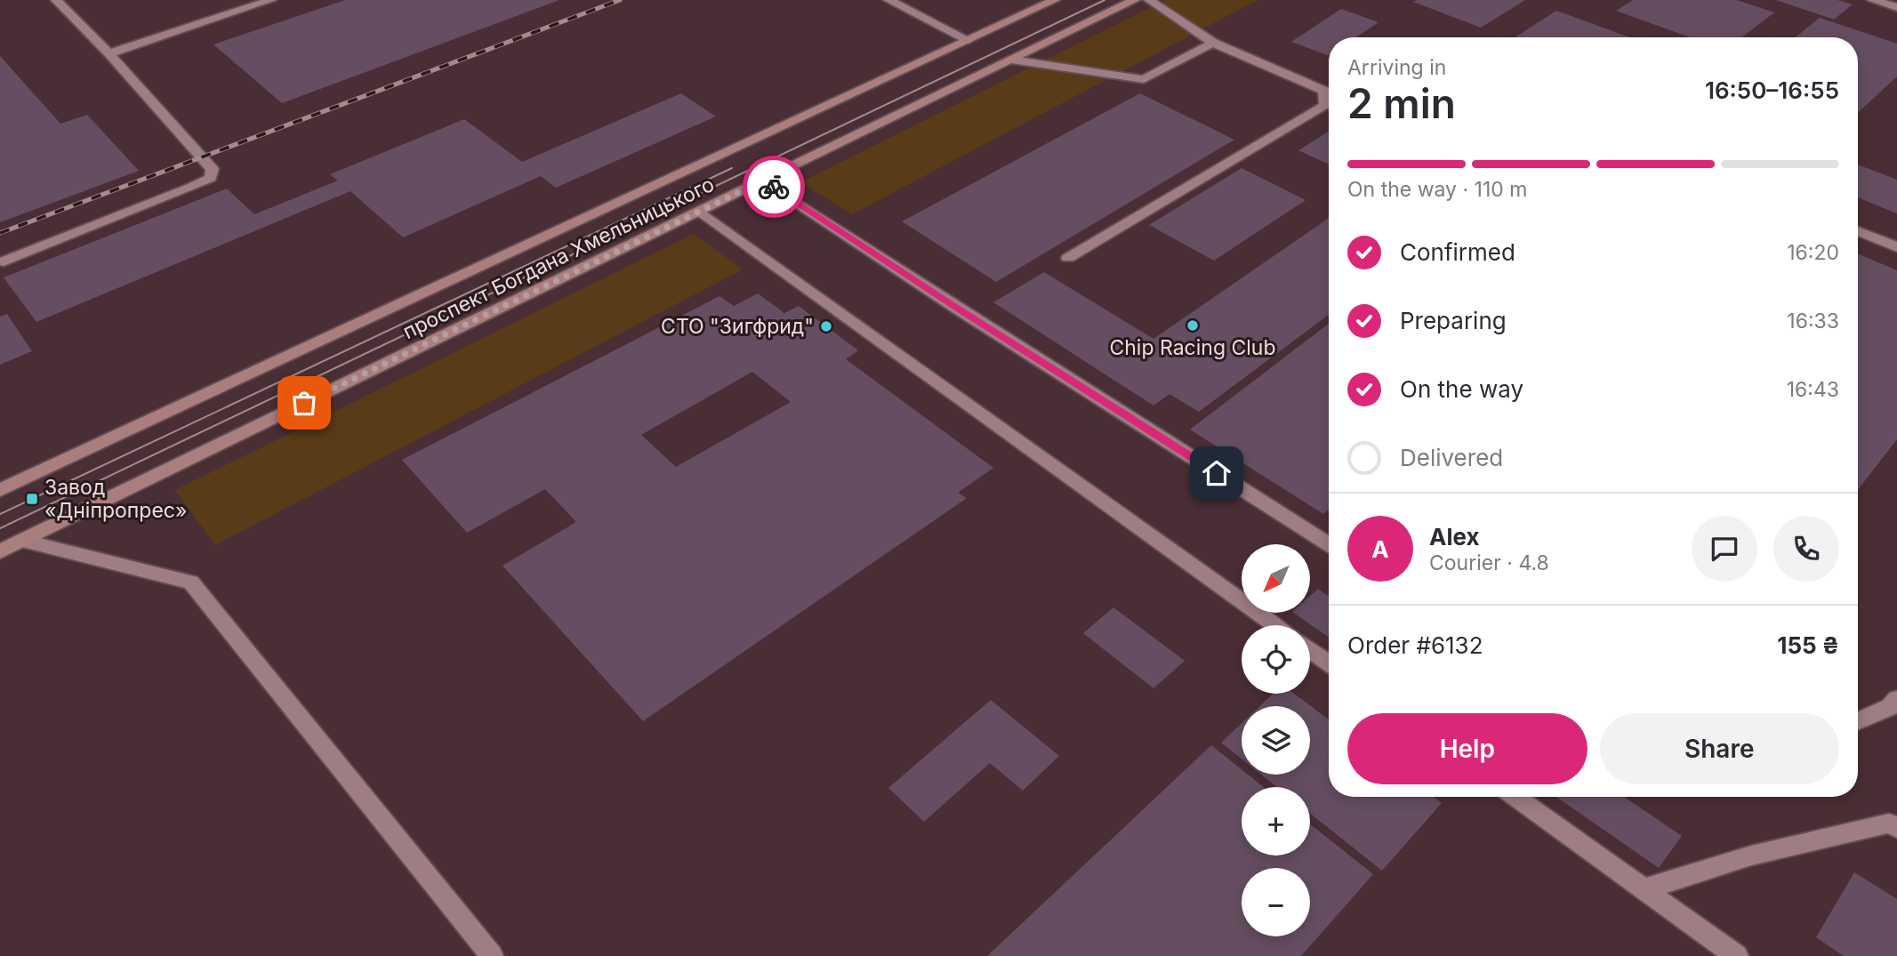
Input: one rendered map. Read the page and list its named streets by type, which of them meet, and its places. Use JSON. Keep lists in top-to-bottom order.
{
  "streets": {
    "main road": ["проспект Богдана Хмельницького"]
  },
  "places": {
    "other": ["Chip Racing Club", "СТО \"Зигфрид\""],
    "transit": ["Завод «Дніпропрес»"]
  },
  "north": "bottom left",
  "page": {
    "heading": ["2 min", "Arriving in", "16:50–16:55"],
    "panel": [
      "Alex",
      "Courier · 4.8",
      "Order #6132",
      "155 ₴"
    ],
    "bar": "On the way · 110 m",
    "list": [
      ["Confirmed", "16:20"],
      ["Preparing", "16:33"],
      ["On the way", "16:43"],
      "Delivered"
    ],
    "round": "A",
    "map_buttons": ["+", "−"],
    "buttons": ["Help", "Share"]
  }
}
